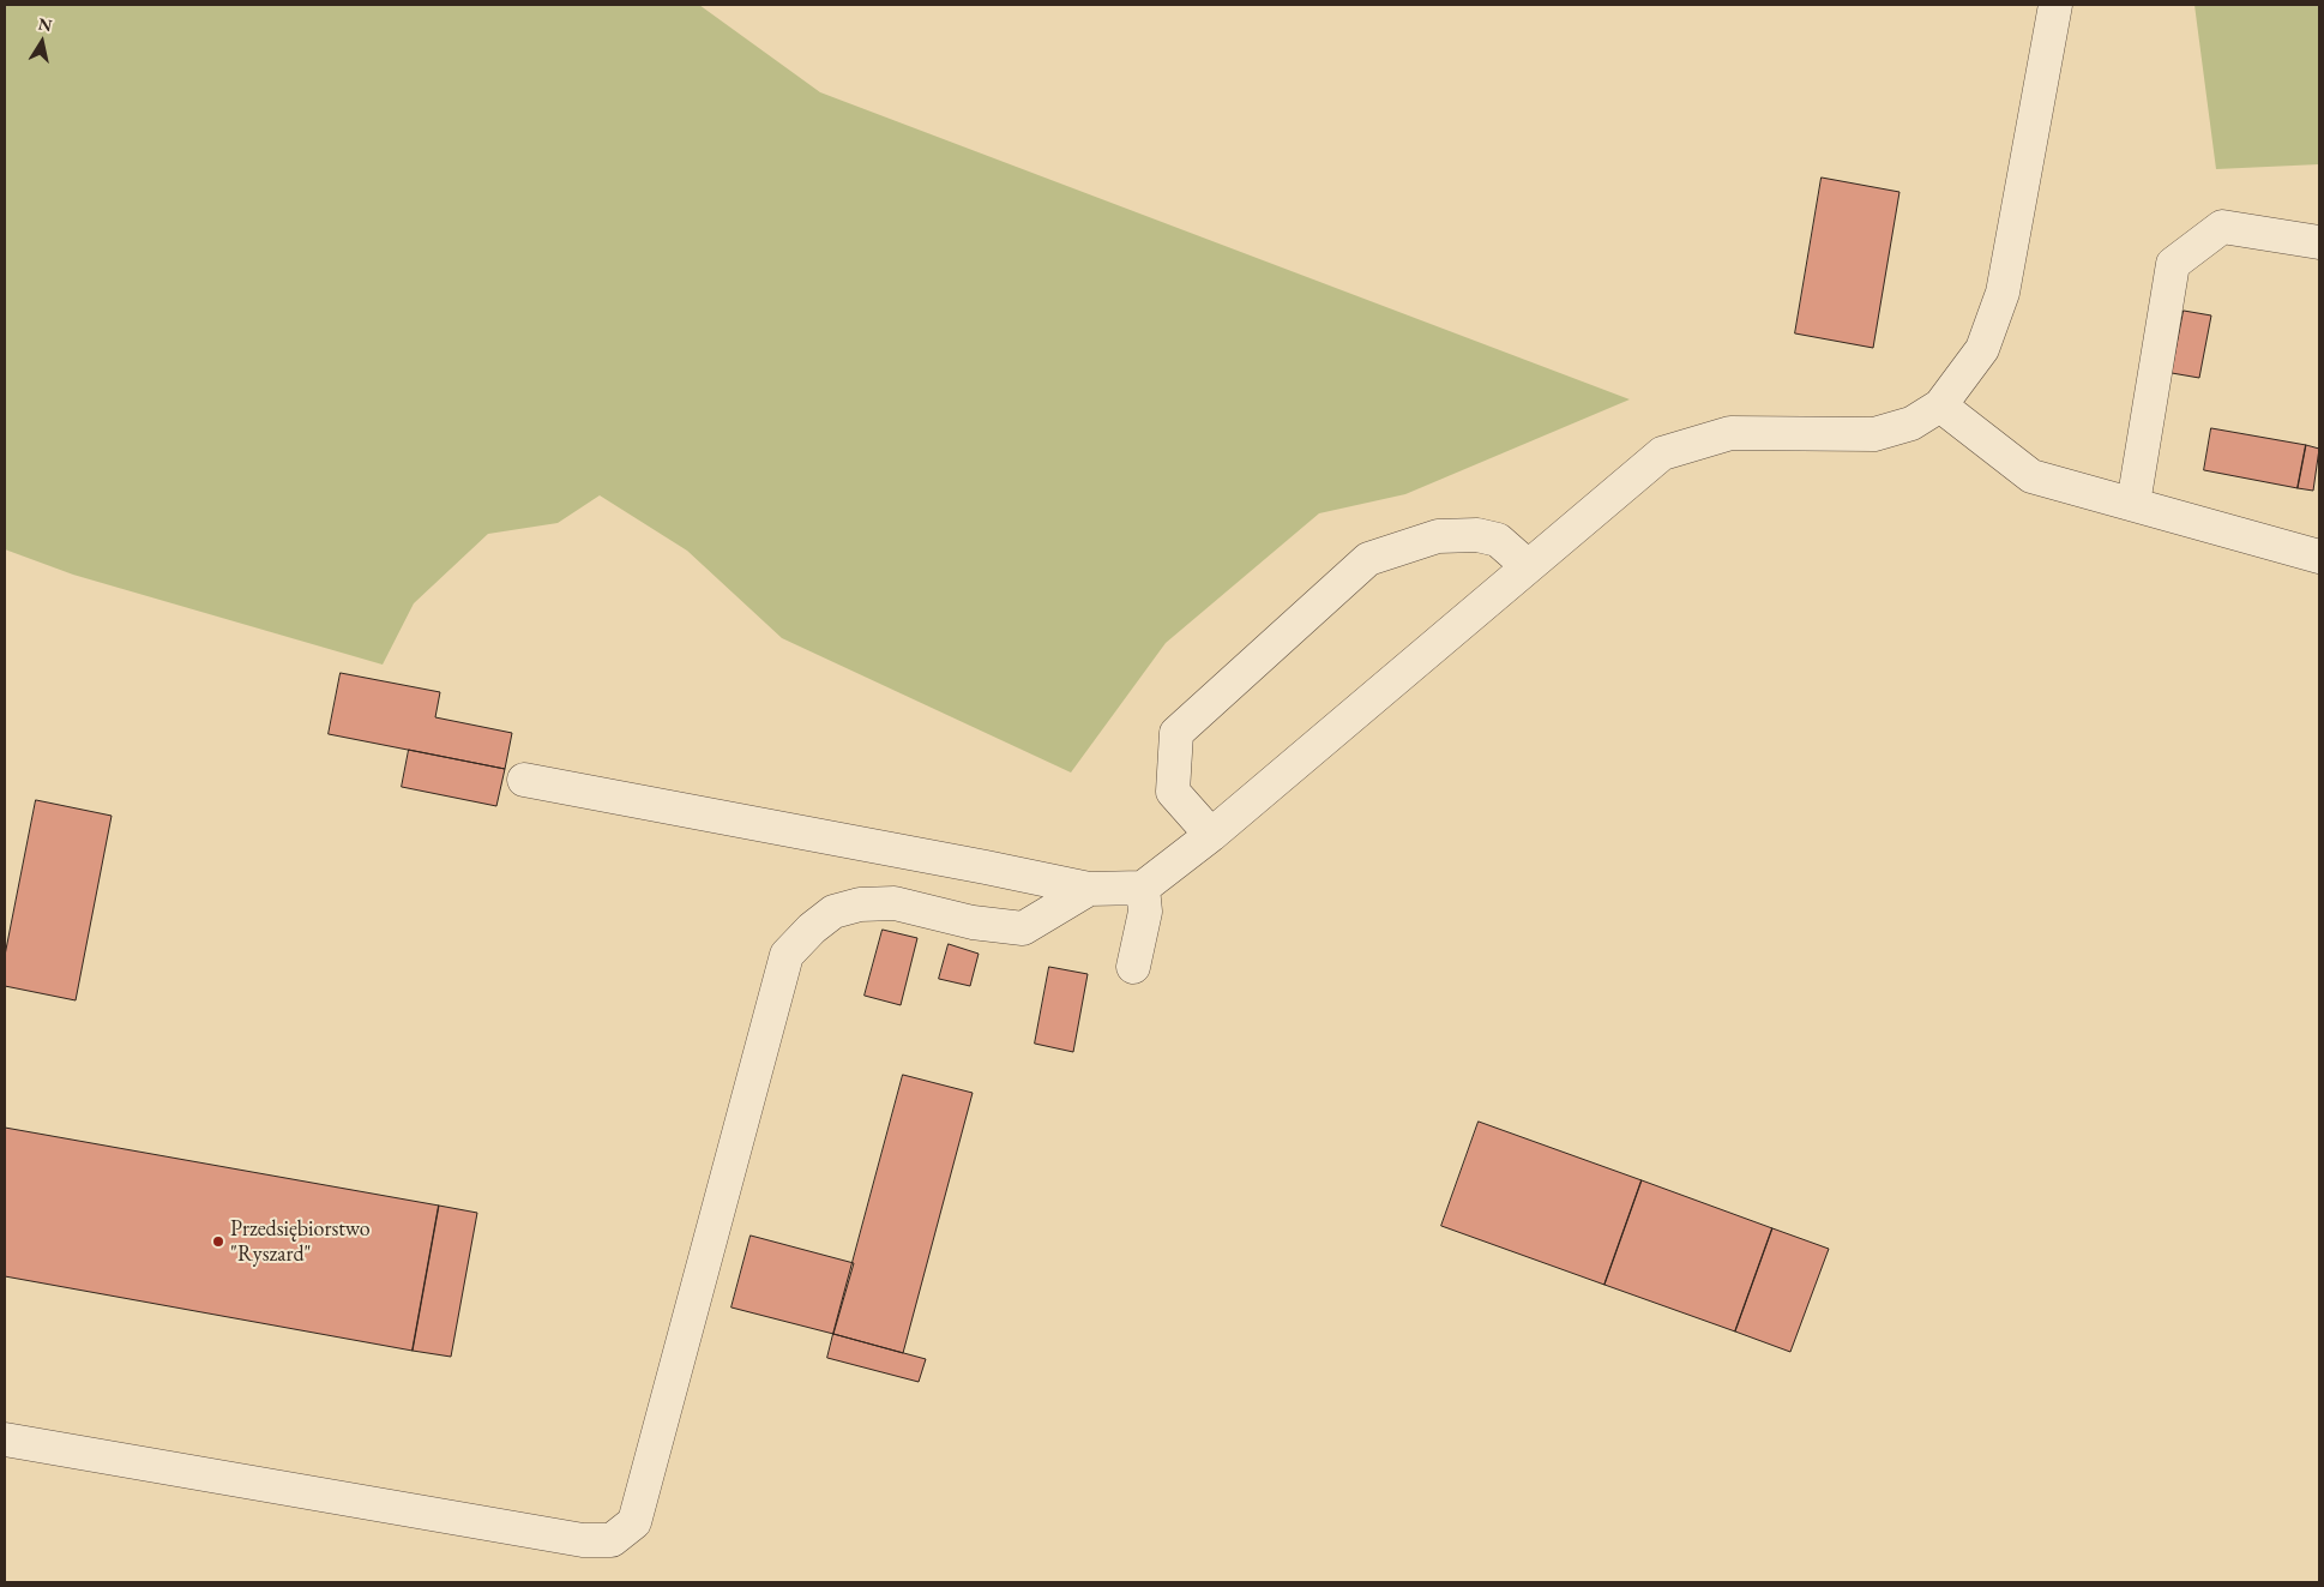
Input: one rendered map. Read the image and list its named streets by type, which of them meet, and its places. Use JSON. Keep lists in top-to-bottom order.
{
  "places": ["Przedsiębiorstwo \"Ryszard\""],
  "north": "top"
}
